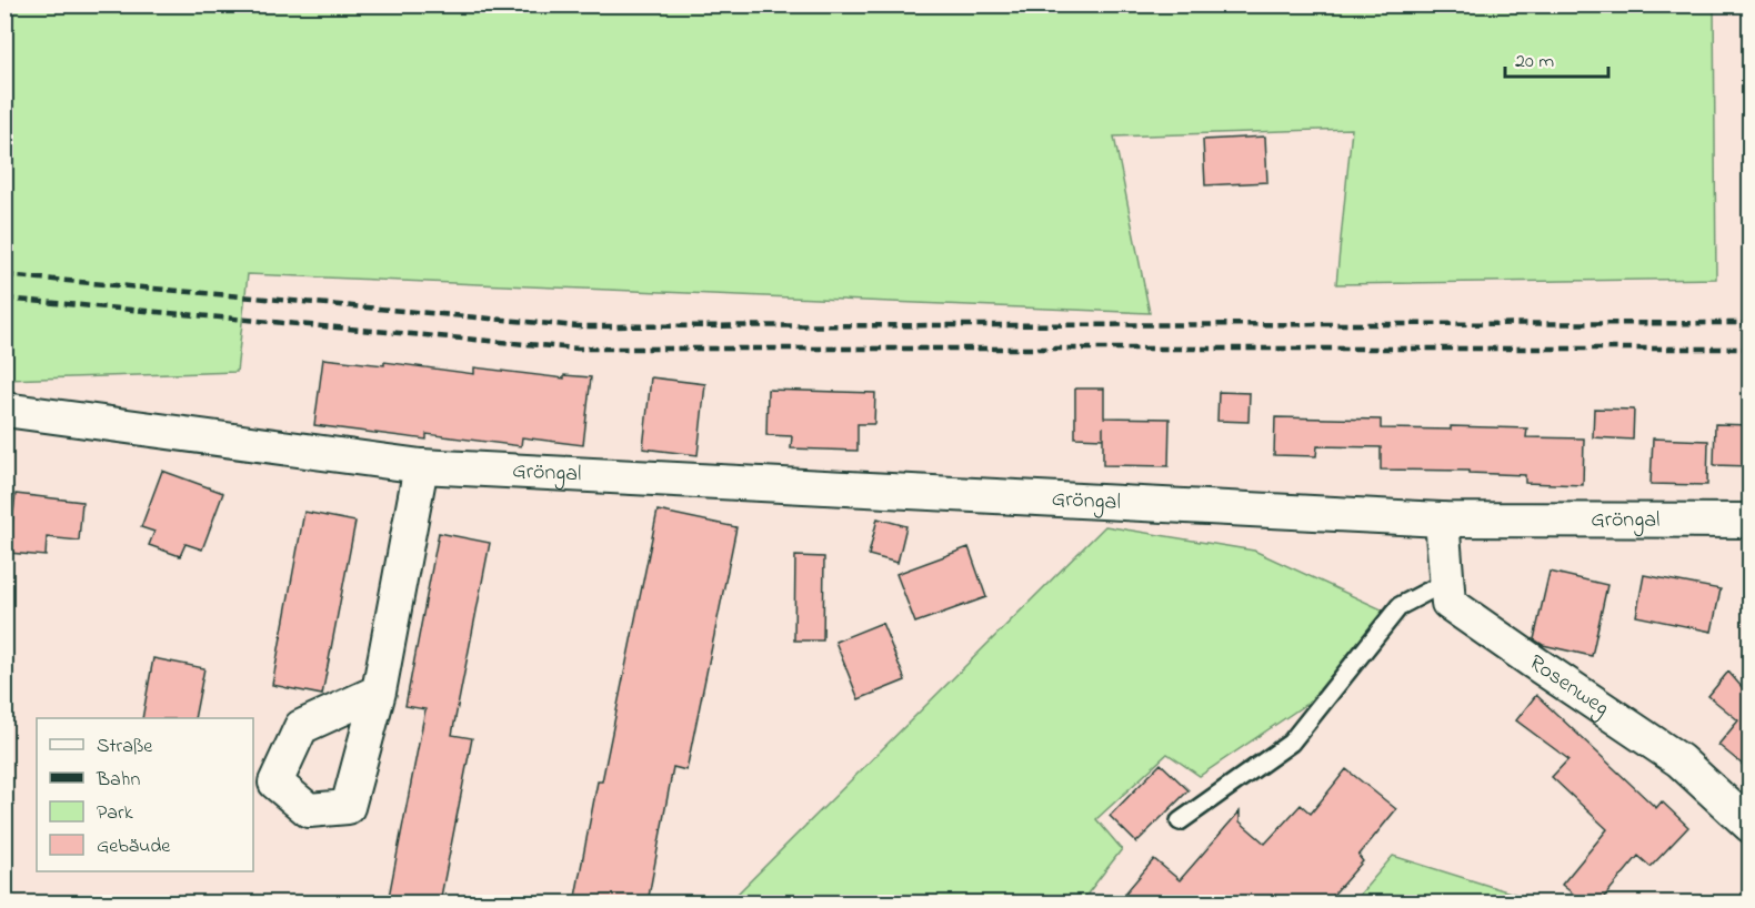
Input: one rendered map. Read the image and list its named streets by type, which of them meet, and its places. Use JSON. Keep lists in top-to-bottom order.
{
  "streets": {
    "street": ["Gröngal", "Rosenweg"]
  },
  "crossings": [
    ["Gröngal", "Rosenweg"]
  ],
  "legend": [
    "Straße",
    "Bahn",
    "Park",
    "Gebäude"
  ],
  "scale_bar": "20 m"
}
